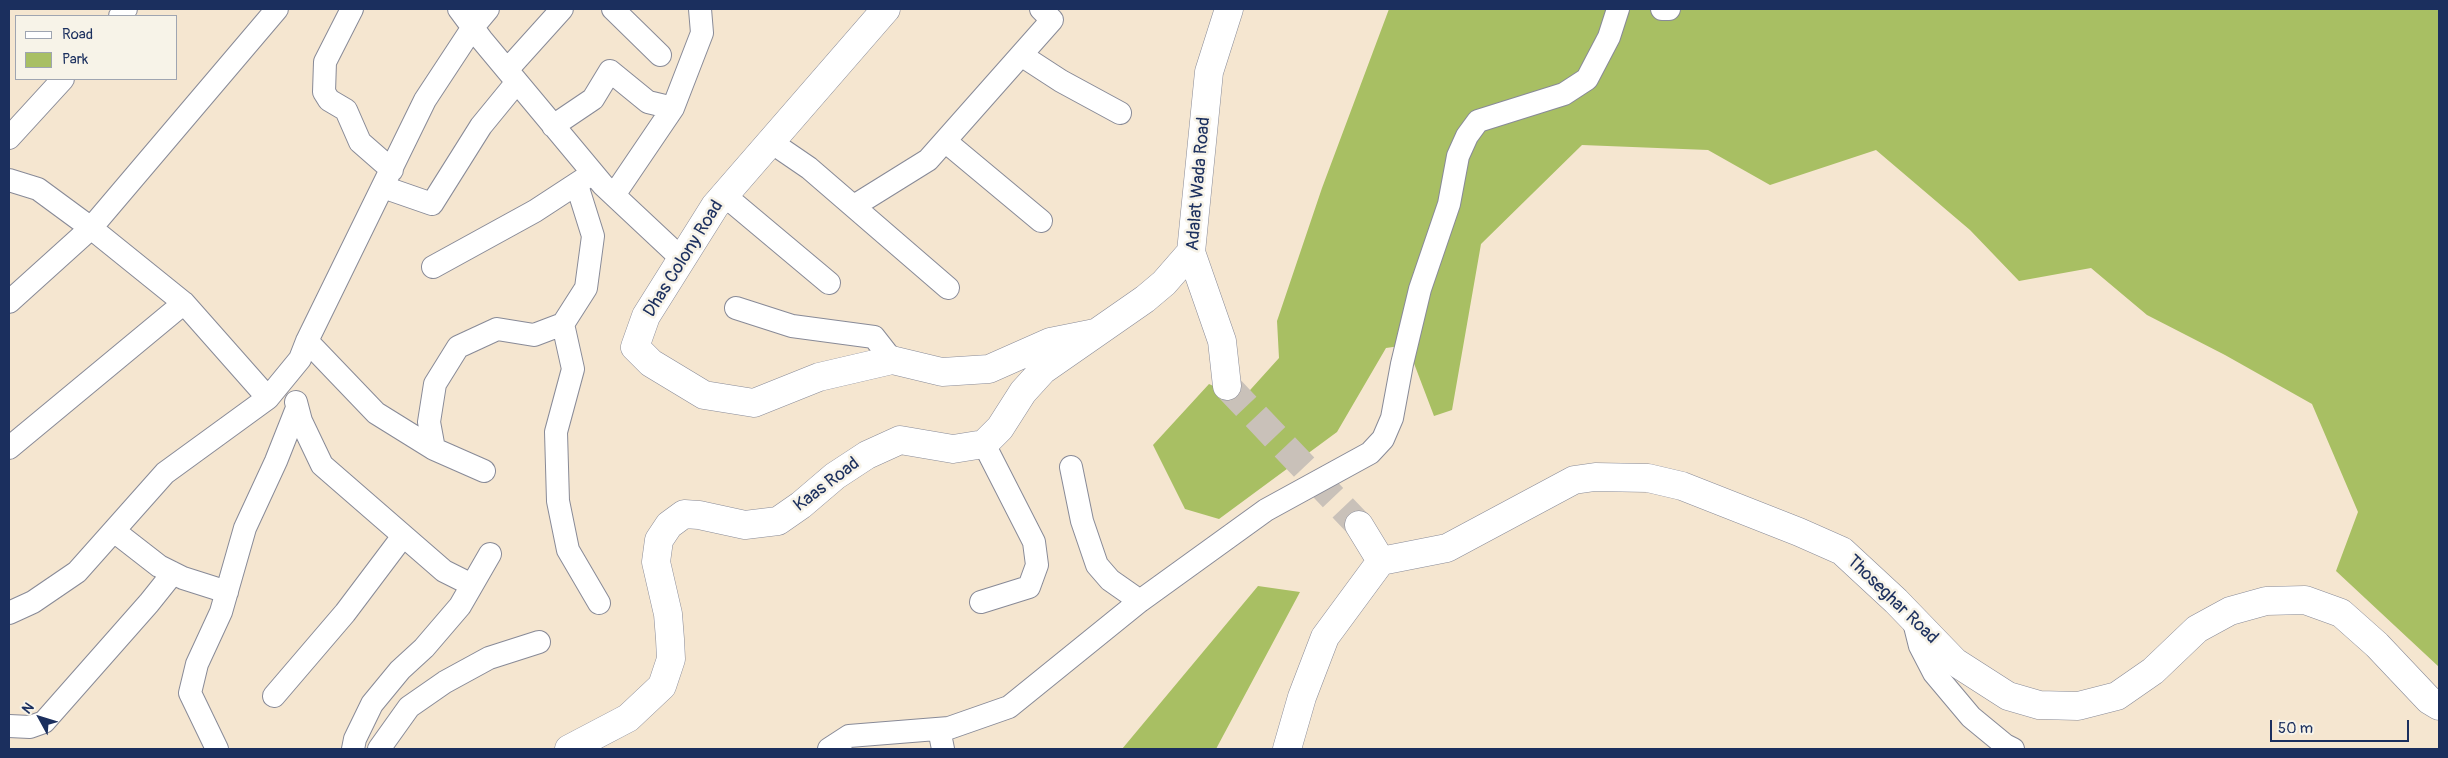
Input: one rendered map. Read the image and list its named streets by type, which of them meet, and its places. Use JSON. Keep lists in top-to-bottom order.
{
  "streets": {
    "main road": [
      "Adalat Wada Road",
      "Dhas Colony Road",
      "Kaas Road",
      "Thoseghar Road"
    ]
  },
  "legend": ["Road", "Park"],
  "scale_bar": "50 m",
  "north": "top left"
}
